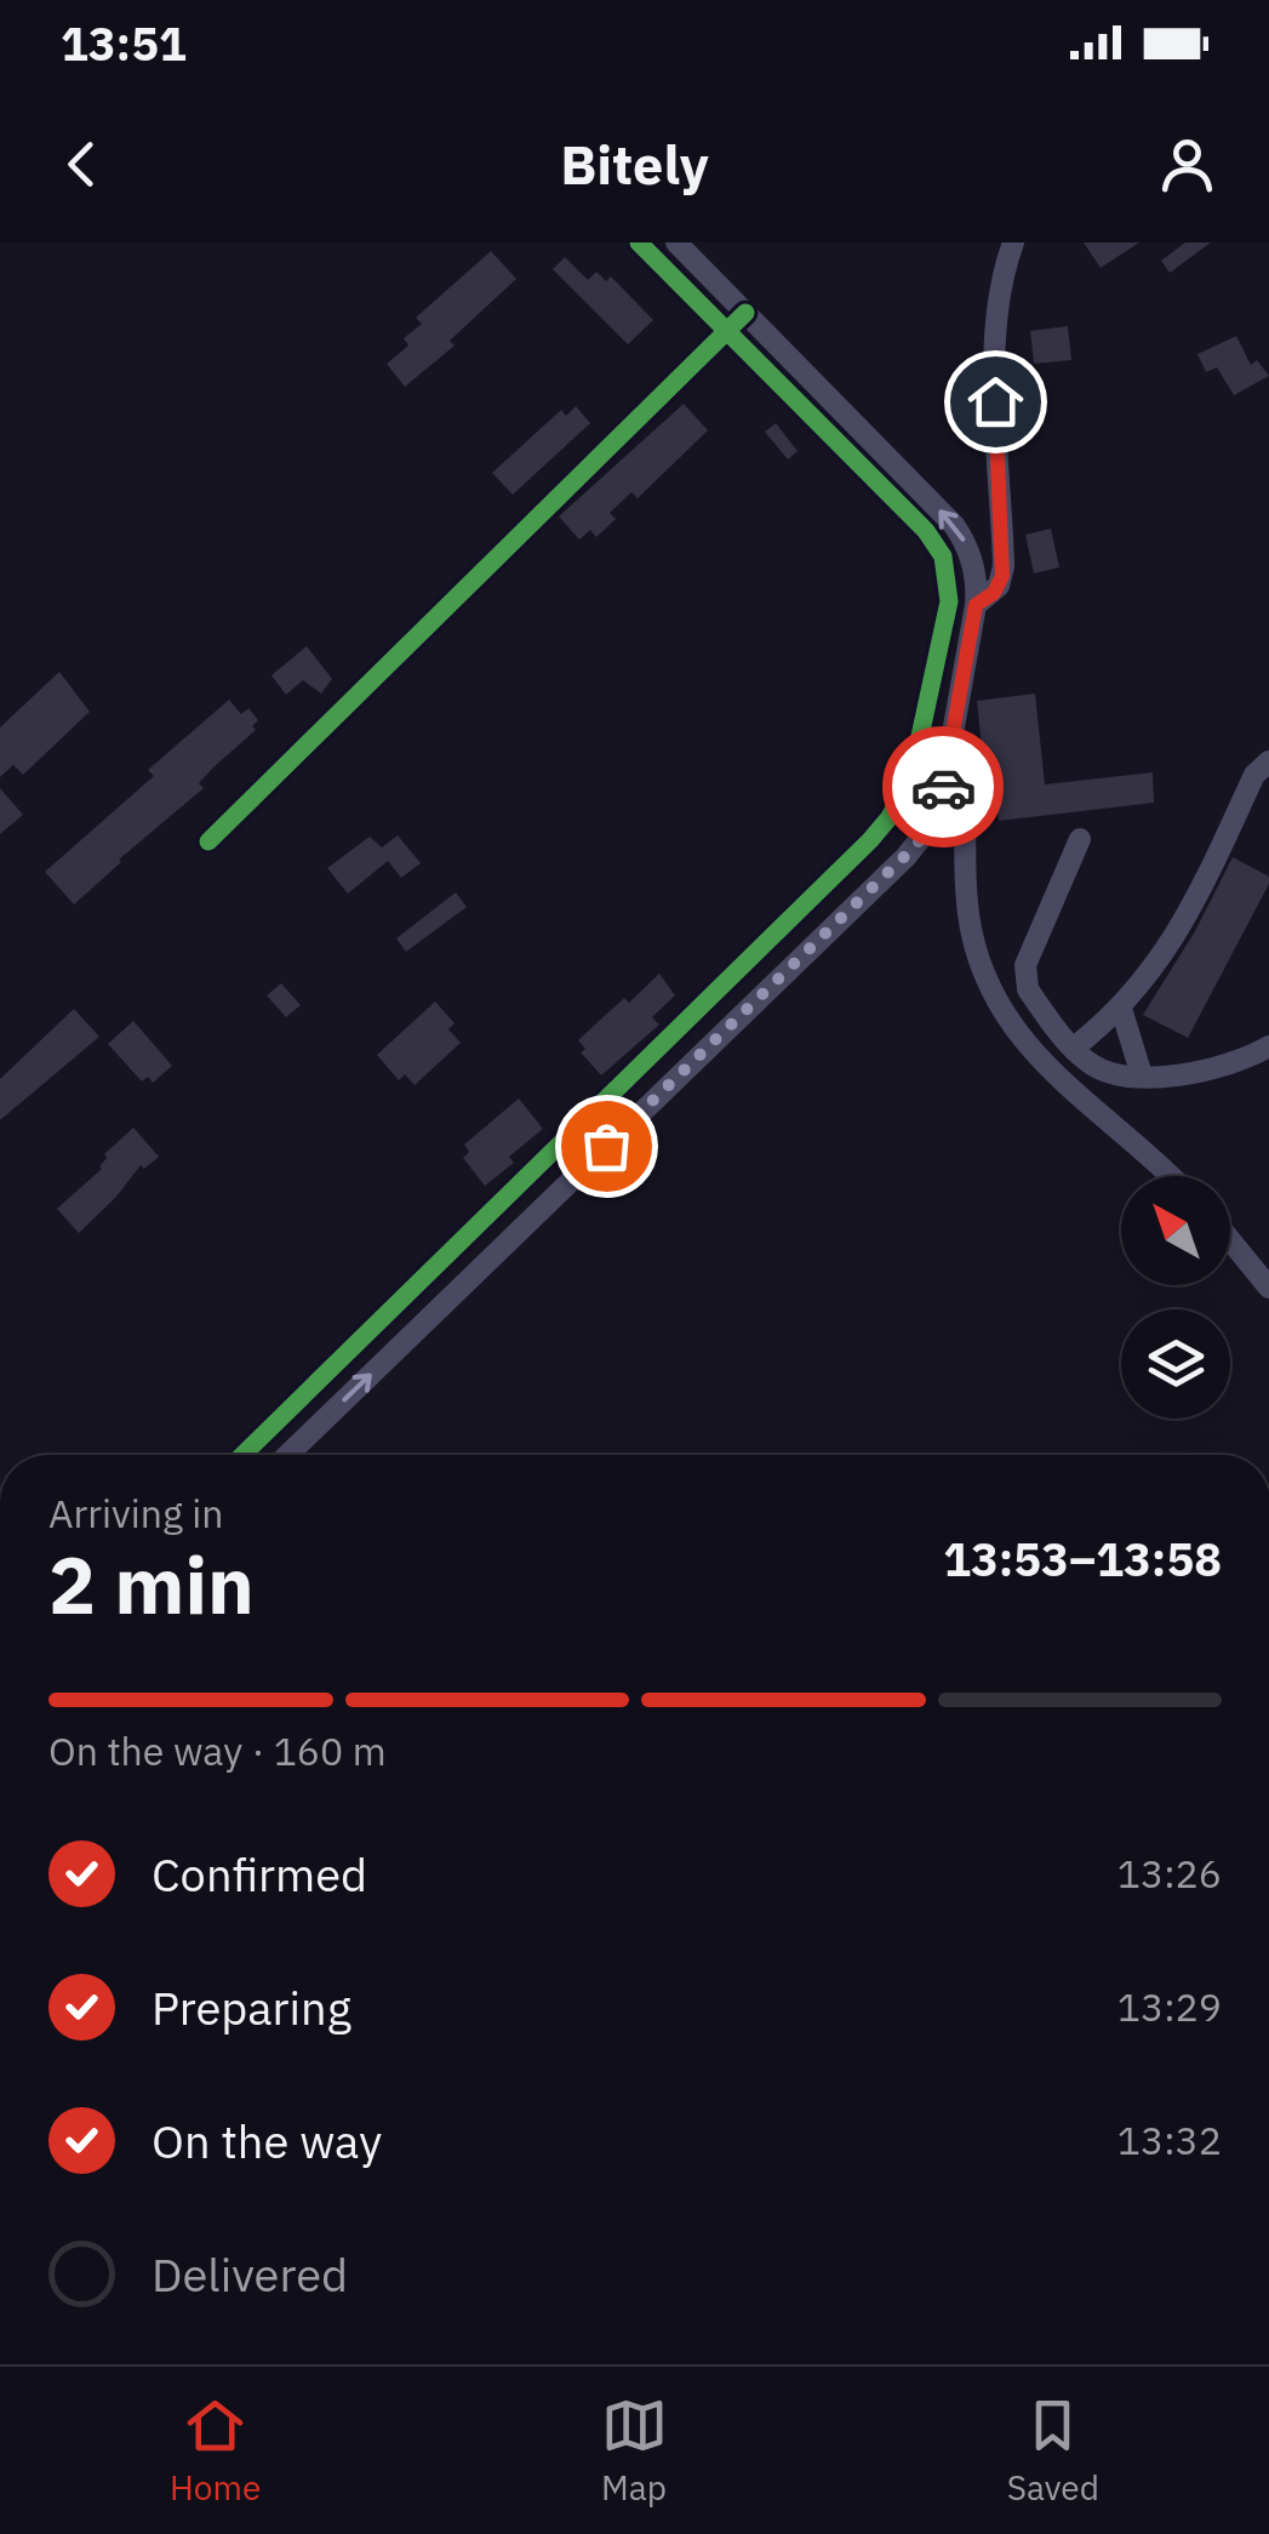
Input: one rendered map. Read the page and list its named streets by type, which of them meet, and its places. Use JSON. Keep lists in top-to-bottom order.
{
  "north": "top left",
  "page": {
    "status": "13:51",
    "header": "Bitely",
    "heading": ["2 min", "Arriving in", "13:53–13:58"],
    "bar": "On the way · 160 m",
    "list": [
      ["Confirmed", "13:26"],
      ["Preparing", "13:29"],
      ["On the way", "13:32"],
      "Delivered"
    ],
    "tabs": ["Home", "Map", "Saved"]
  }
}
